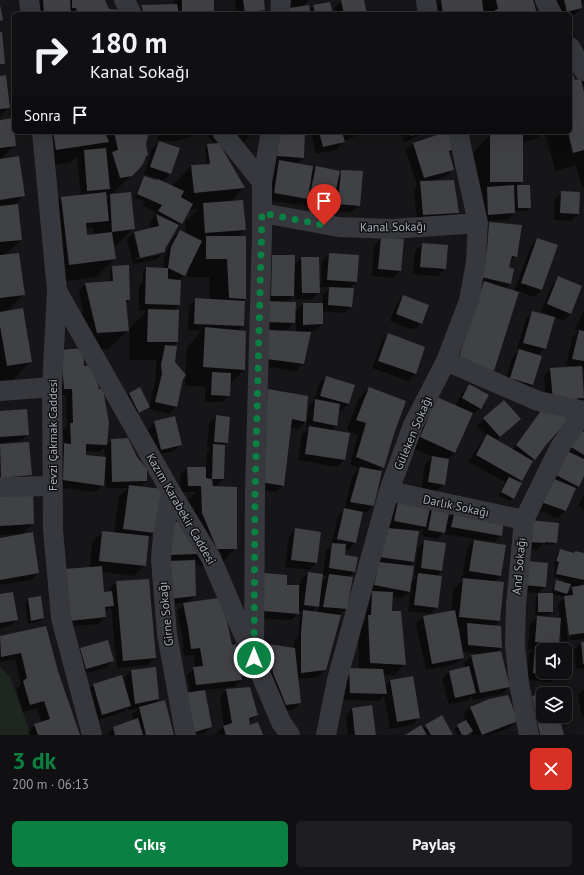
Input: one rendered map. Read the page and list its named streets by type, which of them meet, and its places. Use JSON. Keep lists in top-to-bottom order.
{
  "streets": {
    "street": [
      "Kanal Sokağı",
      "Güleken Sokağı",
      "Fevzi Çakmak Caddesi",
      "Darlık Sokağı",
      "Kazım Karabekir Caddesi",
      "And Sokağı",
      "Girne Sokağı"
    ]
  },
  "crossings": [
    ["Kanal Sokağı", "Güleken Sokağı"],
    ["Güleken Sokağı", "Darlık Sokağı"],
    ["Fevzi Çakmak Caddesi", "Kazım Karabekir Caddesi"],
    ["Darlık Sokağı", "And Sokağı"],
    ["Kazım Karabekir Caddesi", "Girne Sokağı"]
  ],
  "page": {
    "turn": ["180 m", "Kanal Sokağı"],
    "then": "Sonra",
    "heading": ["3 dk", "200 m · 06:13"],
    "buttons": ["Çıkış", "Paylaş"]
  }
}
